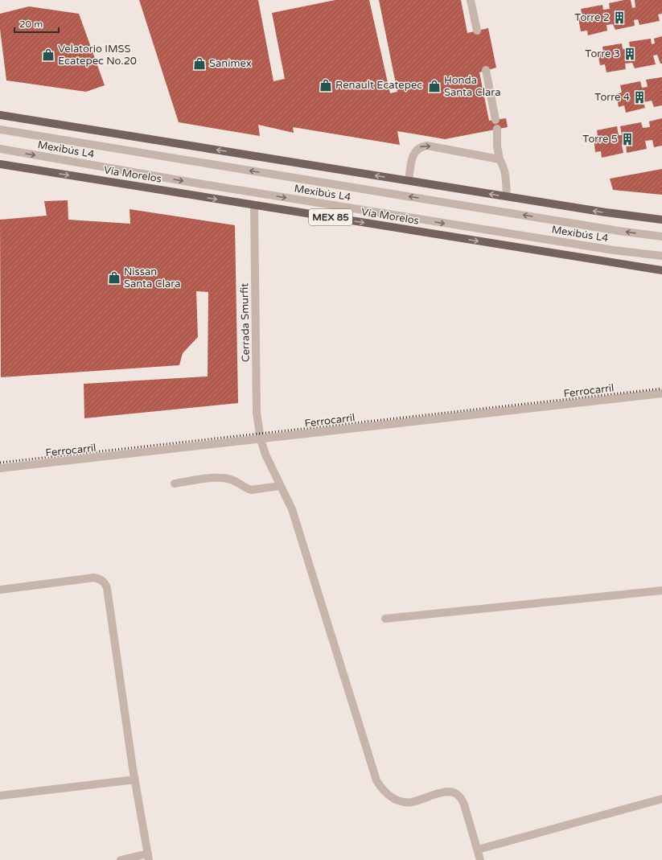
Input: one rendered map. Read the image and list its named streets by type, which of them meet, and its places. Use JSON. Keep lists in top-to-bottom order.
{
  "streets": {
    "main road": ["Vía Morelos", "MEX 85"],
    "street": ["Mexibús L4", "Cerrada Smurfit", "Ferrocarril"]
  },
  "crossings": [
    ["Vía Morelos", "Cerrada Smurfit"],
    ["Cerrada Smurfit", "Ferrocarril"]
  ],
  "places": {
    "building": [
      "Torre 2",
      "Torre 3",
      "Torre 4",
      "Torre 5"
    ],
    "shop": [
      "Velatorio IMSS Ecatepec No.20",
      "Sanimex",
      "Renault Ecatepec",
      "Honda Santa Clara",
      "Nissan Santa Clara"
    ]
  },
  "scale_bar": "20 m"
}
